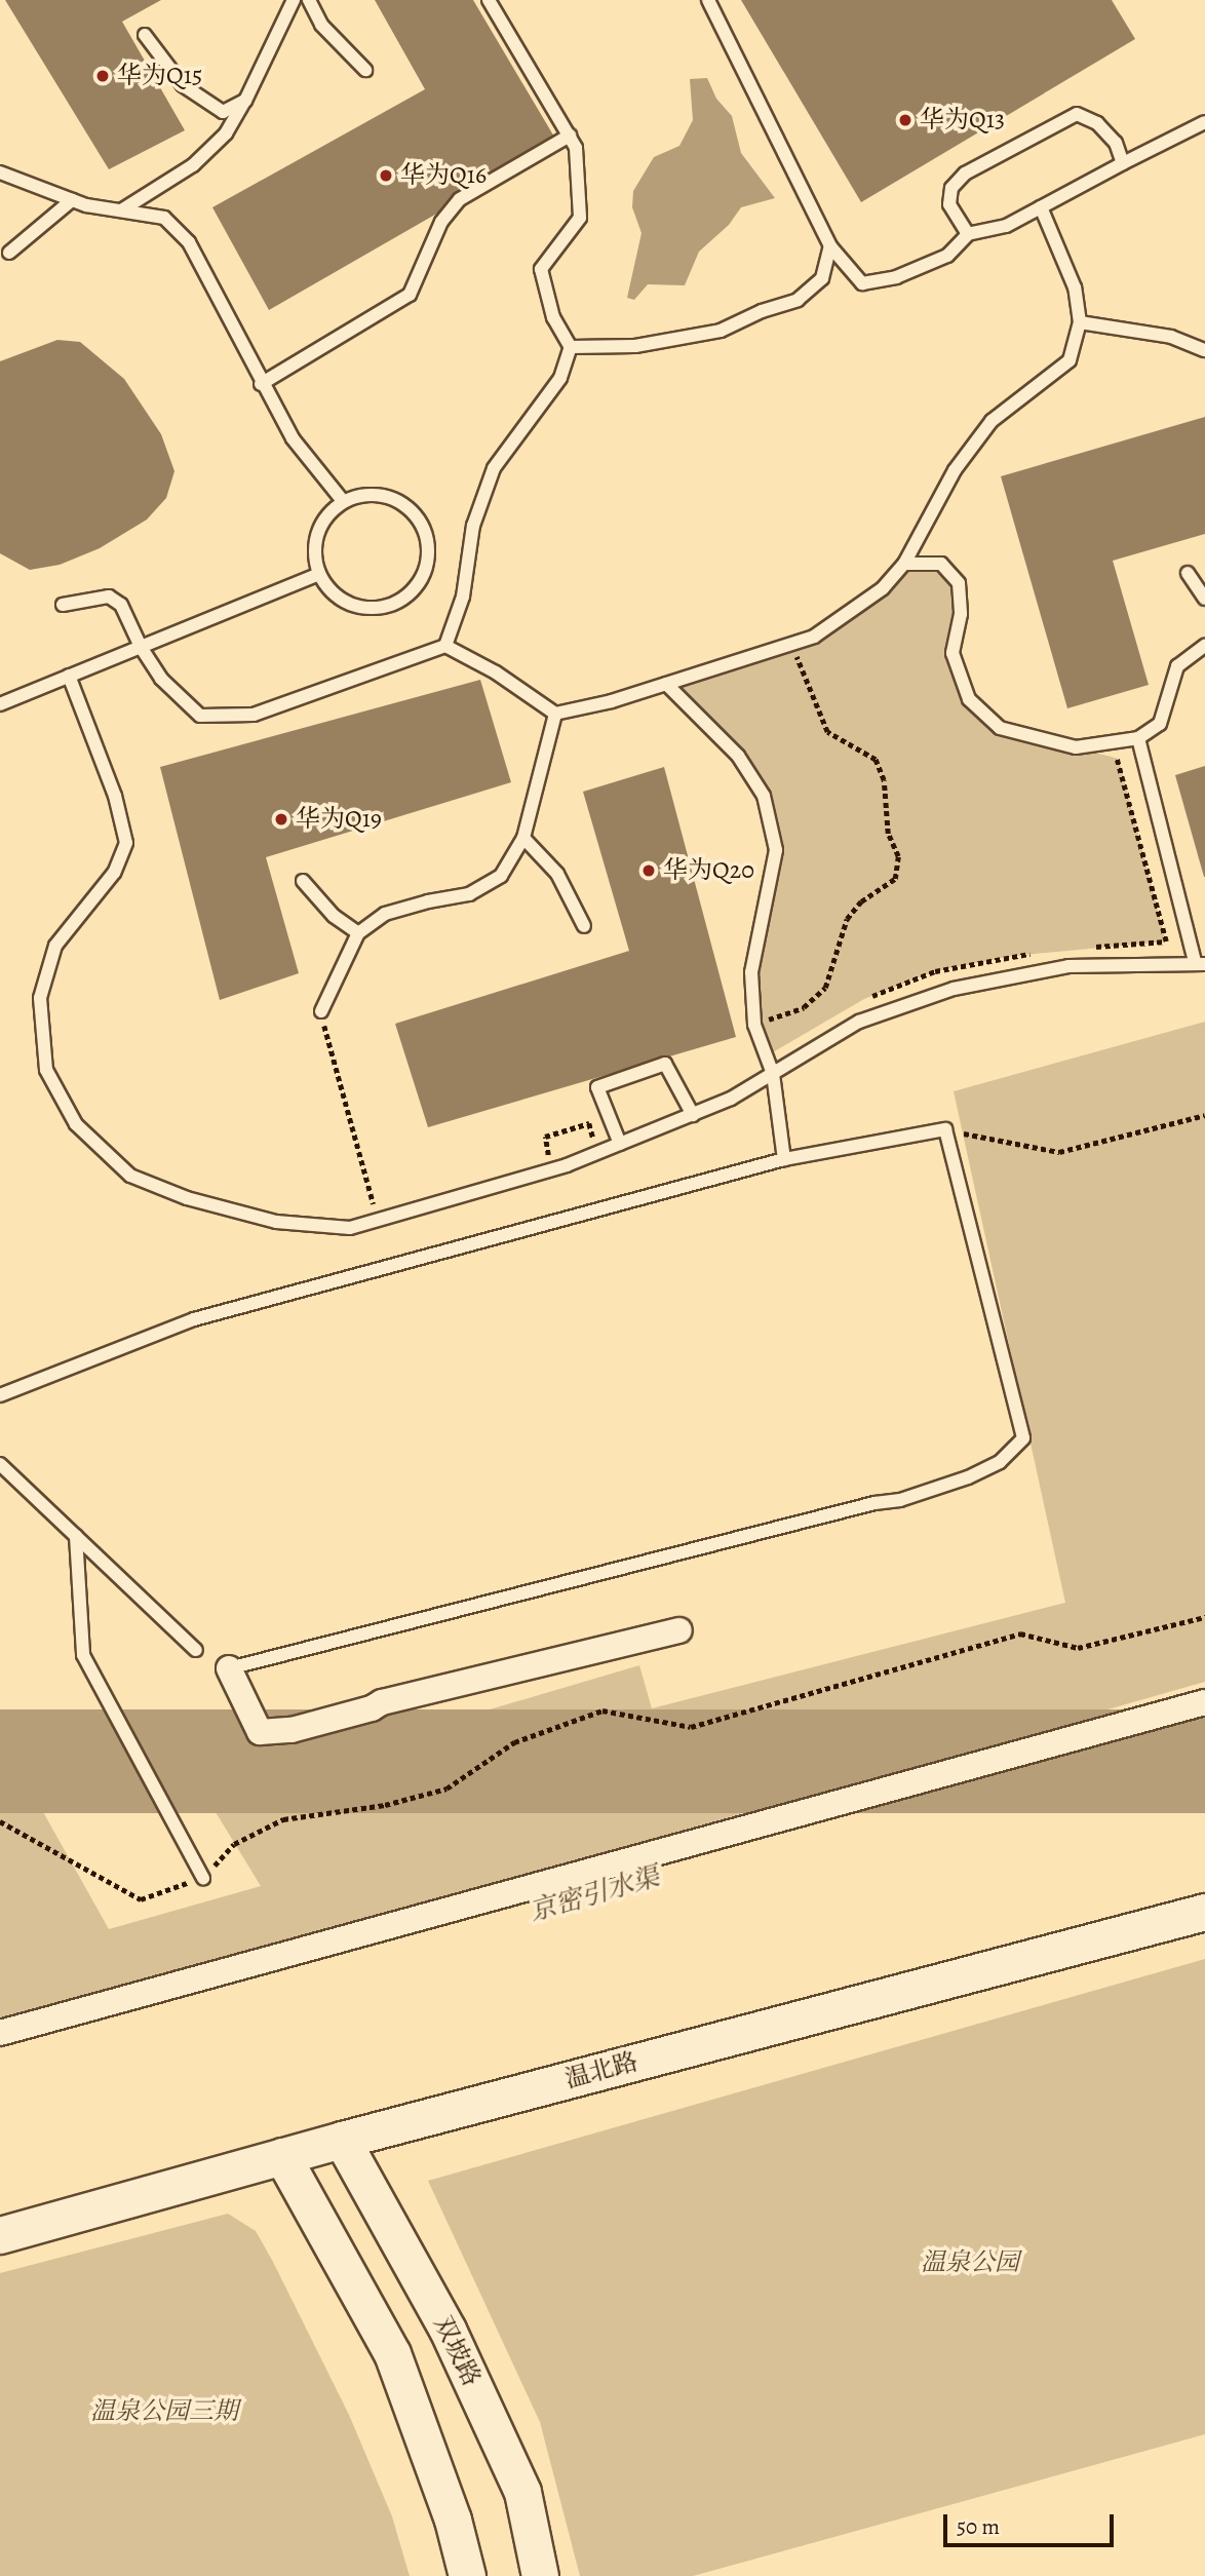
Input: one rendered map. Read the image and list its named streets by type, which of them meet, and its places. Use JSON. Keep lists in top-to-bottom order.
{
  "streets": {
    "main road": ["温北路", "双坡路"]
  },
  "crossings": [
    ["温北路", "双坡路"]
  ],
  "water": ["京密引水渠"],
  "parks": ["温泉公园", "温泉公园三期"],
  "places": [
    "华为Q15",
    "华为Q13",
    "华为Q16",
    "华为Q19",
    "华为Q20"
  ],
  "scale_bar": "50 m"
}
